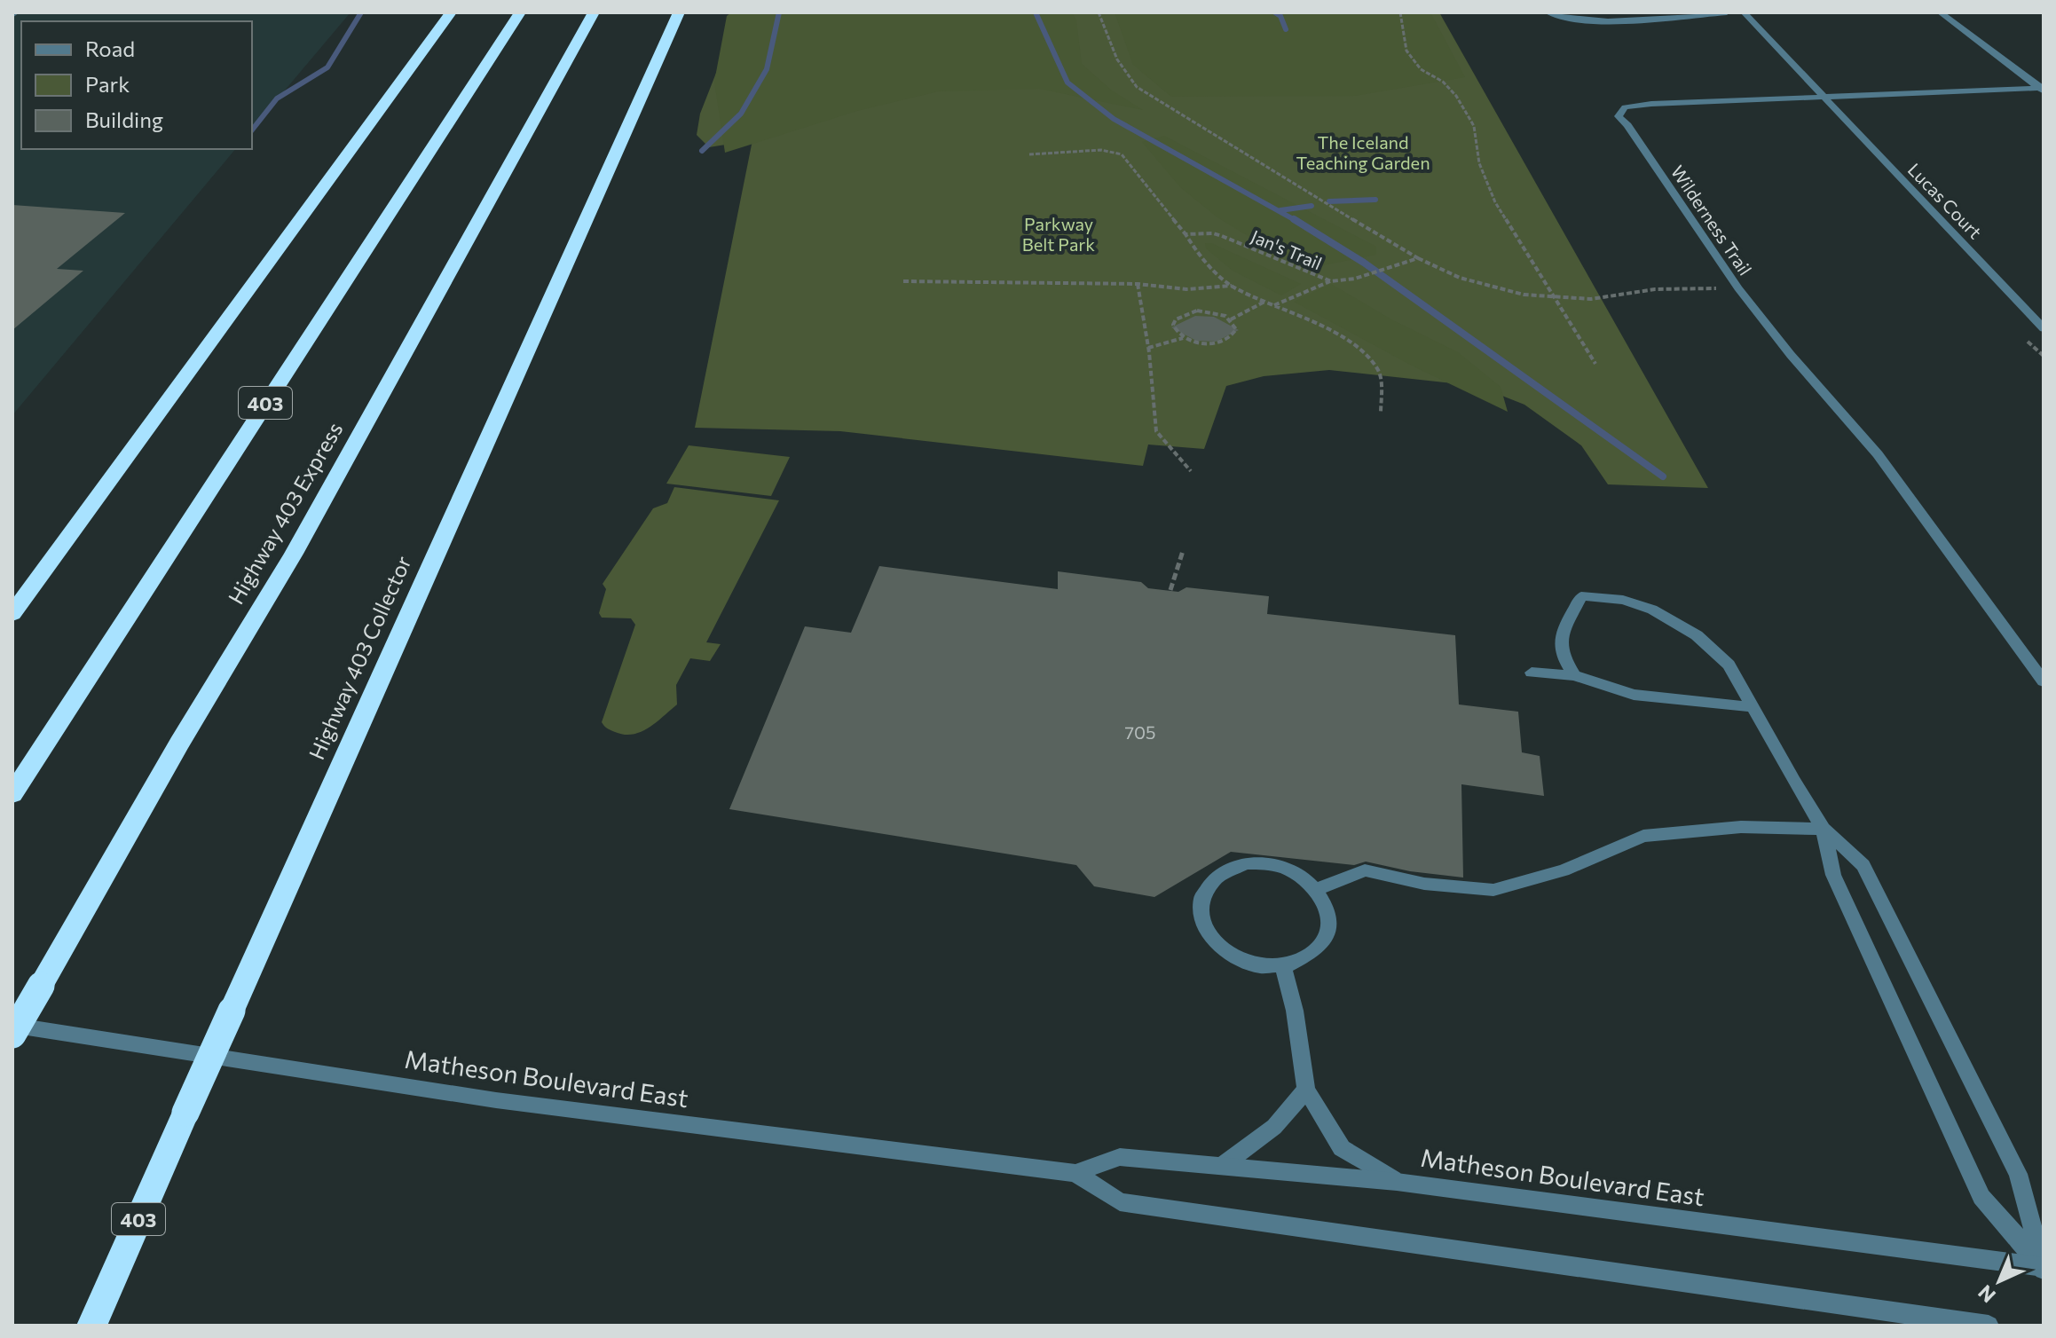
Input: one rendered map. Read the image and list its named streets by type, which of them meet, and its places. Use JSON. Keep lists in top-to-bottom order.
{
  "streets": {
    "highway": ["403", "Highway 403 Express", "Highway 403 Collector"],
    "street": ["Lucas Court", "Wilderness Trail", "Matheson Boulevard East"],
    "path": ["Jan's Trail"]
  },
  "crossings": [
    ["Lucas Court", "Wilderness Trail"]
  ],
  "parks": ["The Iceland Teaching Garden", "Parkway Belt Park"],
  "house_numbers": ["705"],
  "legend": ["Road", "Park", "Building"],
  "north": "bottom left"
}
